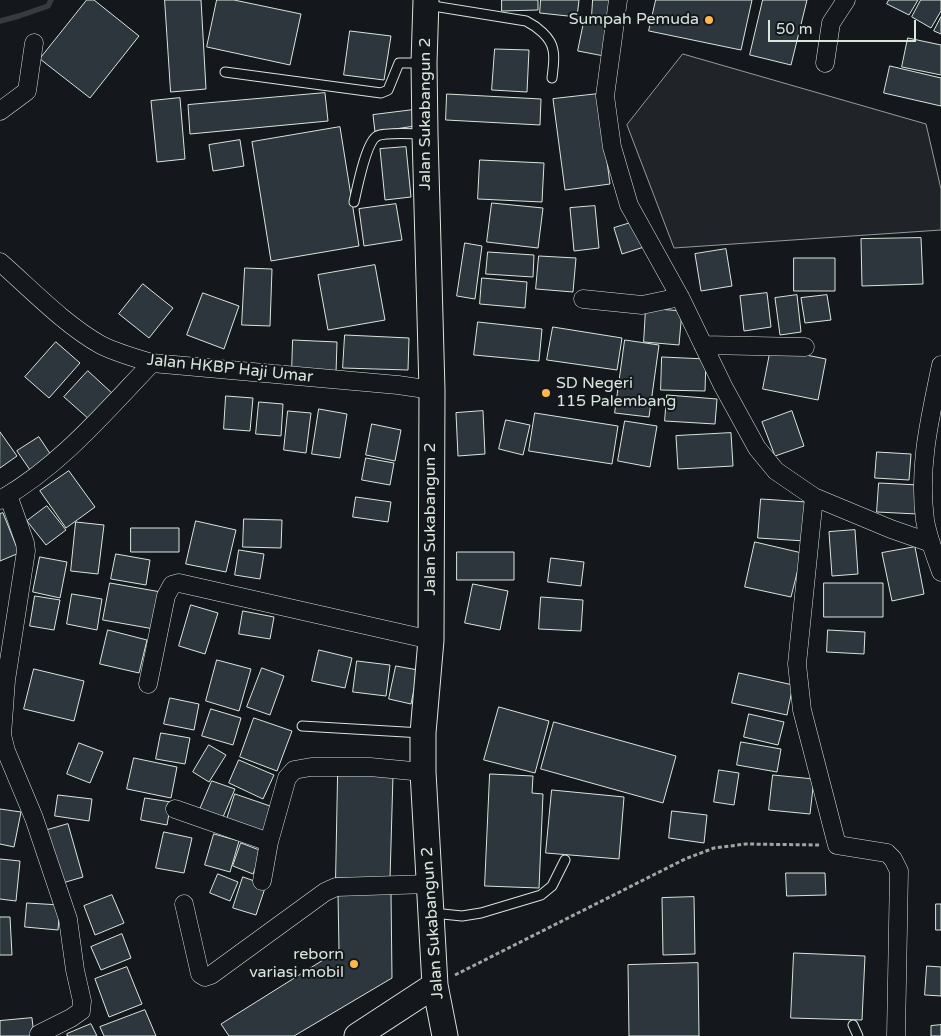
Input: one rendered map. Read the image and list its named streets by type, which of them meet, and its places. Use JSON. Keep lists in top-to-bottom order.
{
  "streets": {
    "street": ["Jalan Sukabangun 2", "Jalan HKBP Haji Umar"]
  },
  "crossings": [
    ["Jalan Sukabangun 2", "Jalan HKBP Haji Umar"]
  ],
  "places": ["Sumpah Pemuda", "SD Negeri 115 Palembang", "reborn variasi mobil"],
  "scale_bar": "50 m"
}
